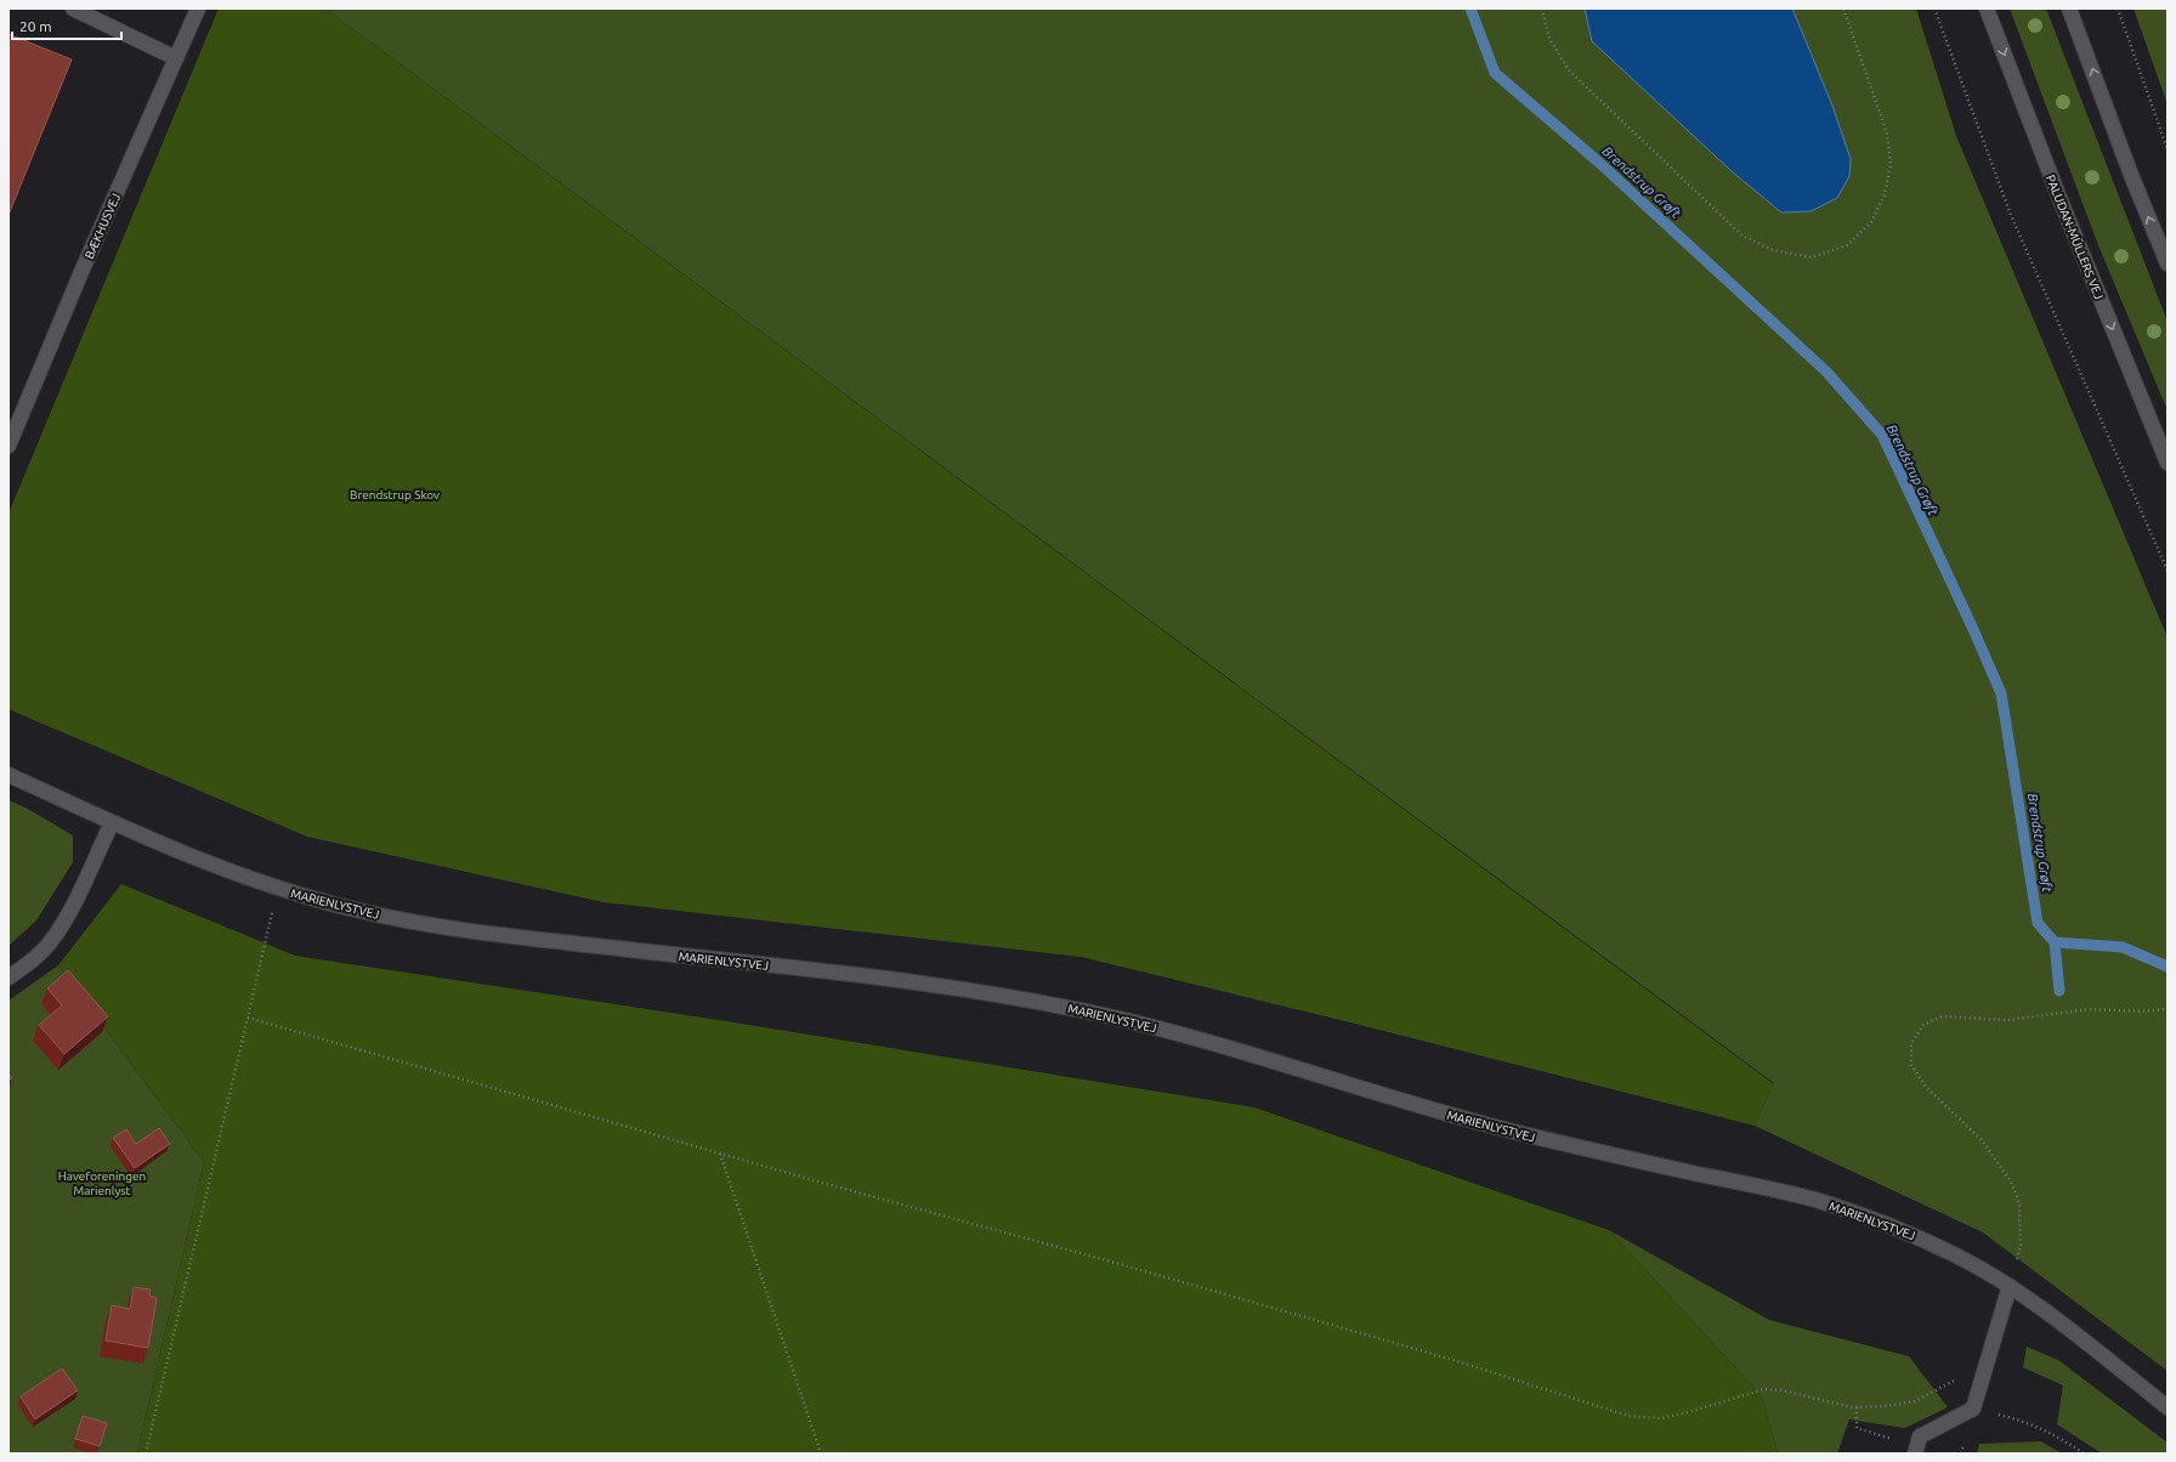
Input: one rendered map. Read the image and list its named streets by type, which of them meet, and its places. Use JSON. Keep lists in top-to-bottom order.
{
  "streets": {
    "street": ["BÆKHUSVEJ", "PALUDAN-MÜLLERS VEJ", "MARIENLYSTVEJ"]
  },
  "water": ["Brendstrup Grøft"],
  "parks": ["Brendstrup Skov", "Haveforeningen Marienlyst"],
  "scale_bar": "20 m"
}
